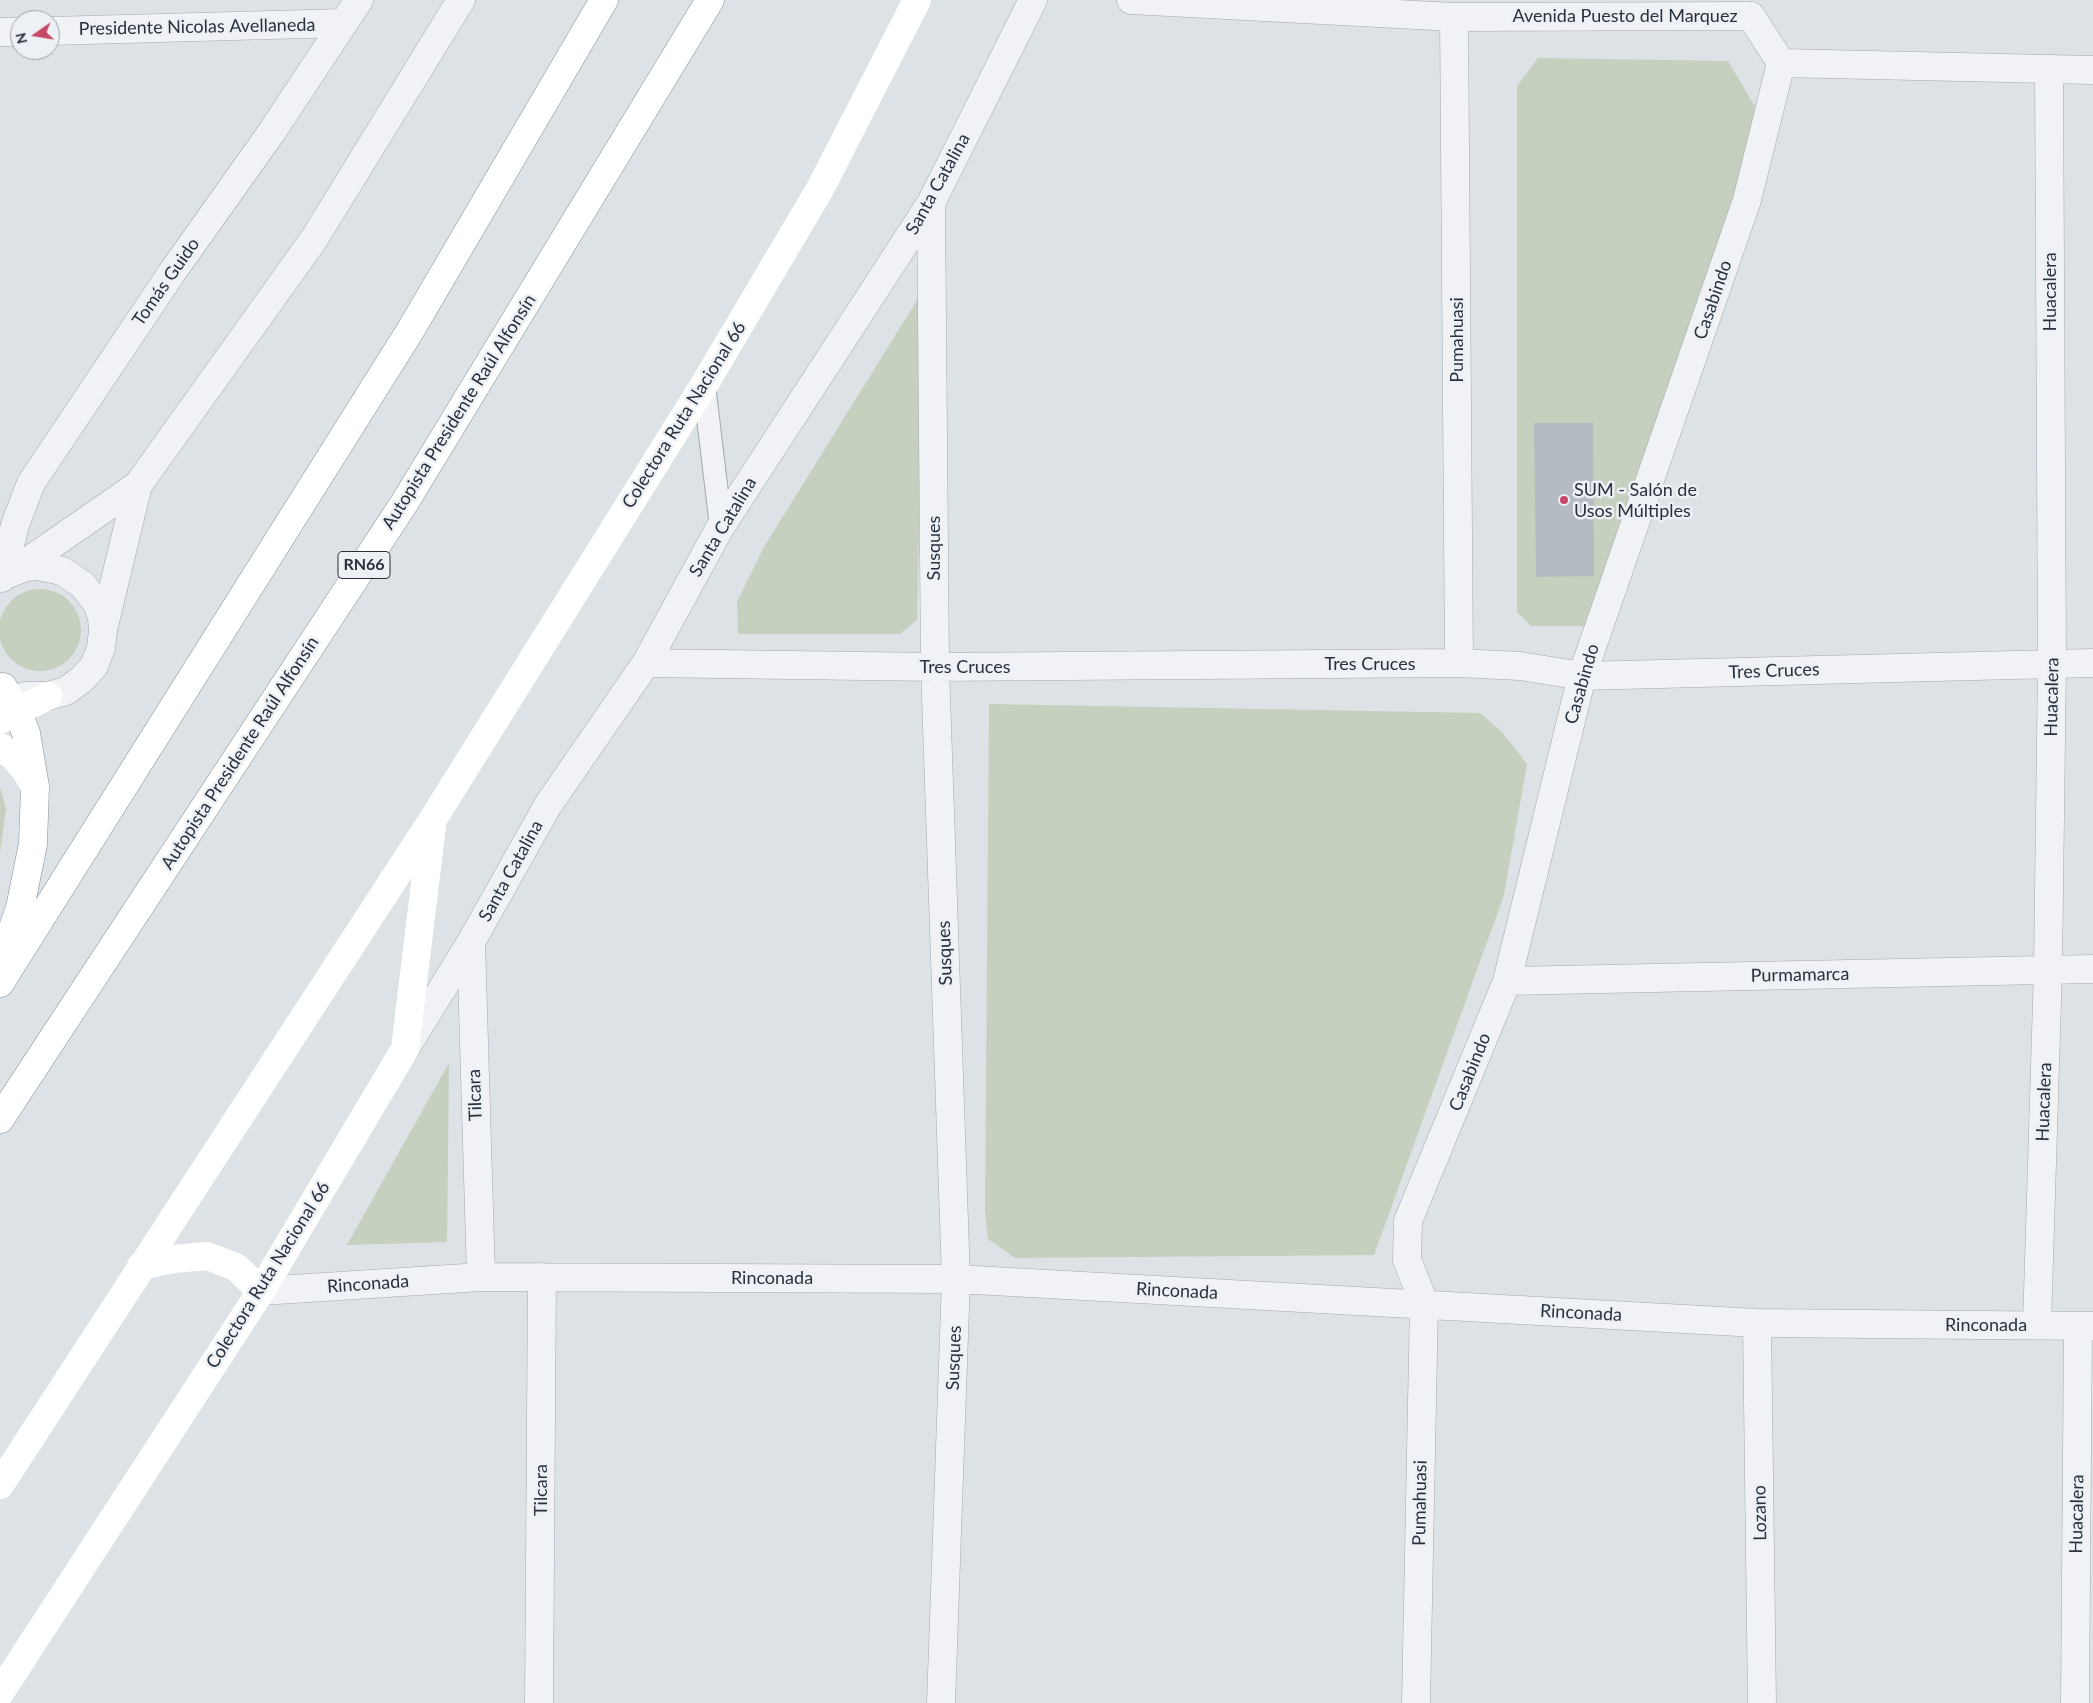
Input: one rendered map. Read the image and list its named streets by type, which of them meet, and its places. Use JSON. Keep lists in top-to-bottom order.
{
  "streets": {
    "main road": ["Autopista Presidente Raúl Alfonsín", "Colectora Ruta Nacional 66", "RN66"],
    "street": [
      "Avenida Puesto del Marquez",
      "Presidente Nicolas Avellaneda",
      "Santa Catalina",
      "Tomás Guido",
      "Huacalera",
      "Casabindo",
      "Pumahuasi",
      "Susques",
      "Tres Cruces",
      "Purmamarca",
      "Tilcara",
      "Rinconada",
      "Lozano"
    ]
  },
  "crossings": [
    ["Avenida Puesto del Marquez", "Casabindo"],
    ["Avenida Puesto del Marquez", "Pumahuasi"],
    ["Presidente Nicolas Avellaneda", "Tomás Guido"],
    ["Santa Catalina", "Colectora Ruta Nacional 66"],
    ["Santa Catalina", "Susques"],
    ["Santa Catalina", "Tres Cruces"],
    ["Santa Catalina", "Tilcara"],
    ["Huacalera", "Tres Cruces"],
    ["Huacalera", "Purmamarca"],
    ["Huacalera", "Rinconada"],
    ["Casabindo", "Pumahuasi"],
    ["Casabindo", "Tres Cruces"],
    ["Casabindo", "Purmamarca"],
    ["Casabindo", "Rinconada"],
    ["Pumahuasi", "Tres Cruces"],
    ["Pumahuasi", "Rinconada"],
    ["Colectora Ruta Nacional 66", "Rinconada"],
    ["Susques", "Tres Cruces"],
    ["Susques", "Rinconada"],
    ["Tilcara", "Rinconada"],
    ["Rinconada", "Lozano"]
  ],
  "places": ["SUM - Salón de Usos Múltiples"],
  "north": "left"
}
